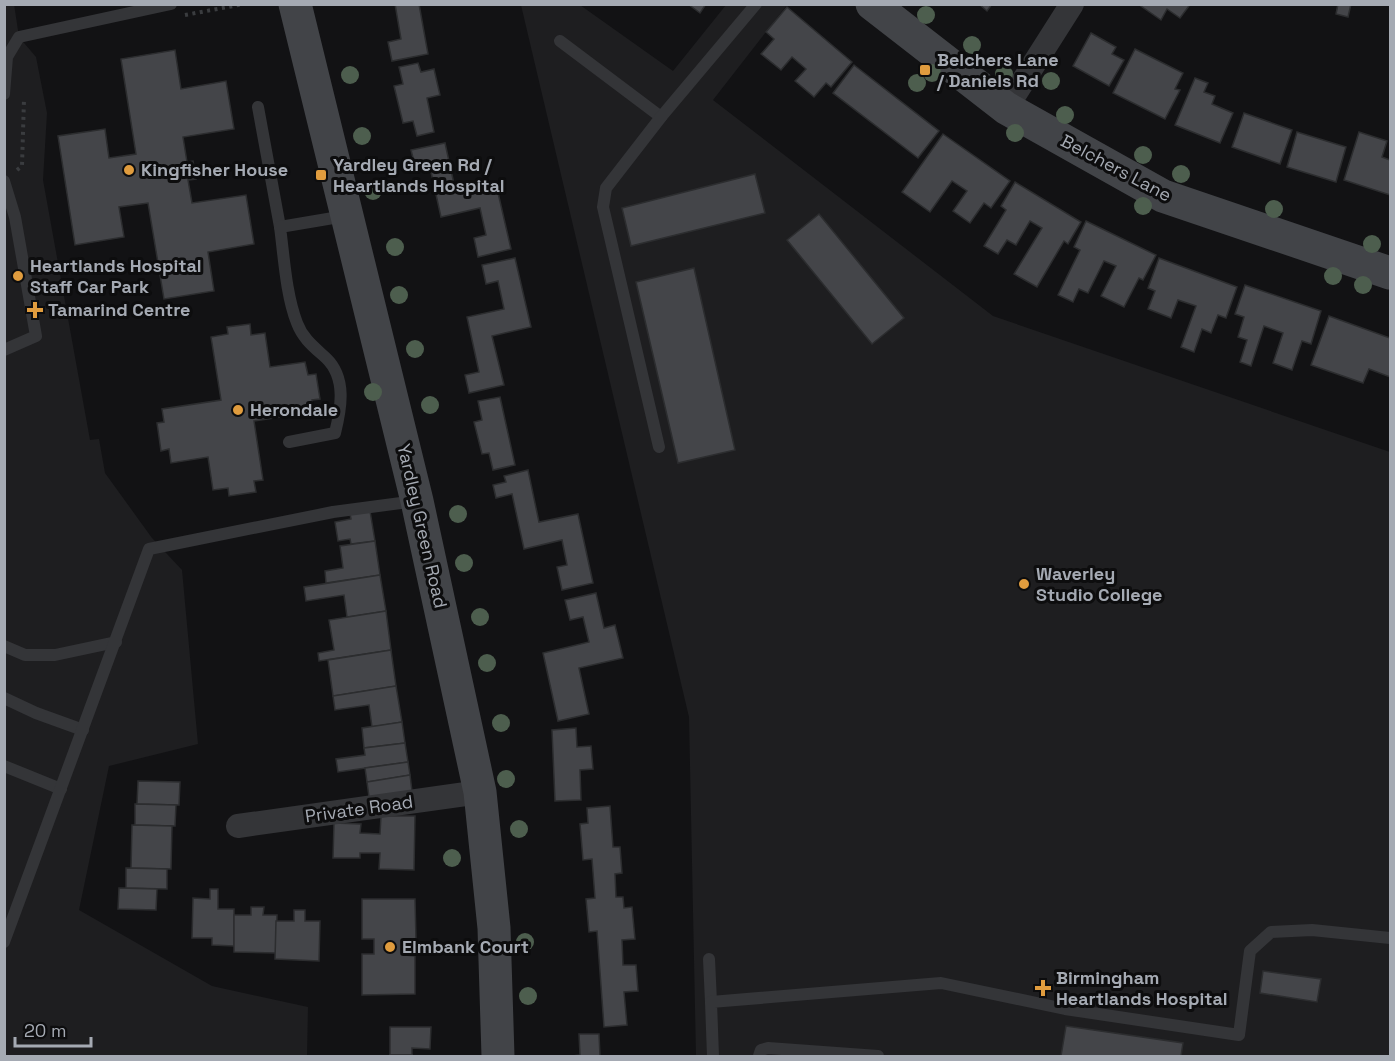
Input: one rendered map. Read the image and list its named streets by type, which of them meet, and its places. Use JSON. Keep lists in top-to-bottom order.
{
  "streets": {
    "street": ["Belchers Lane", "Yardley Green Road", "Private Road"]
  },
  "crossings": [
    ["Yardley Green Road", "Private Road"]
  ],
  "places": {
    "transit": ["Belchers Lane / Daniels Rd", "Yardley Green Rd / Heartlands Hospital"],
    "other": [
      "Kingfisher House",
      "Heartlands Hospital Staff Car Park",
      "Herondale",
      "Waverley Studio College",
      "Elmbank Court"
    ],
    "health": ["Tamarind Centre", "Birmingham Heartlands Hospital"]
  },
  "scale_bar": "20 m"
}
